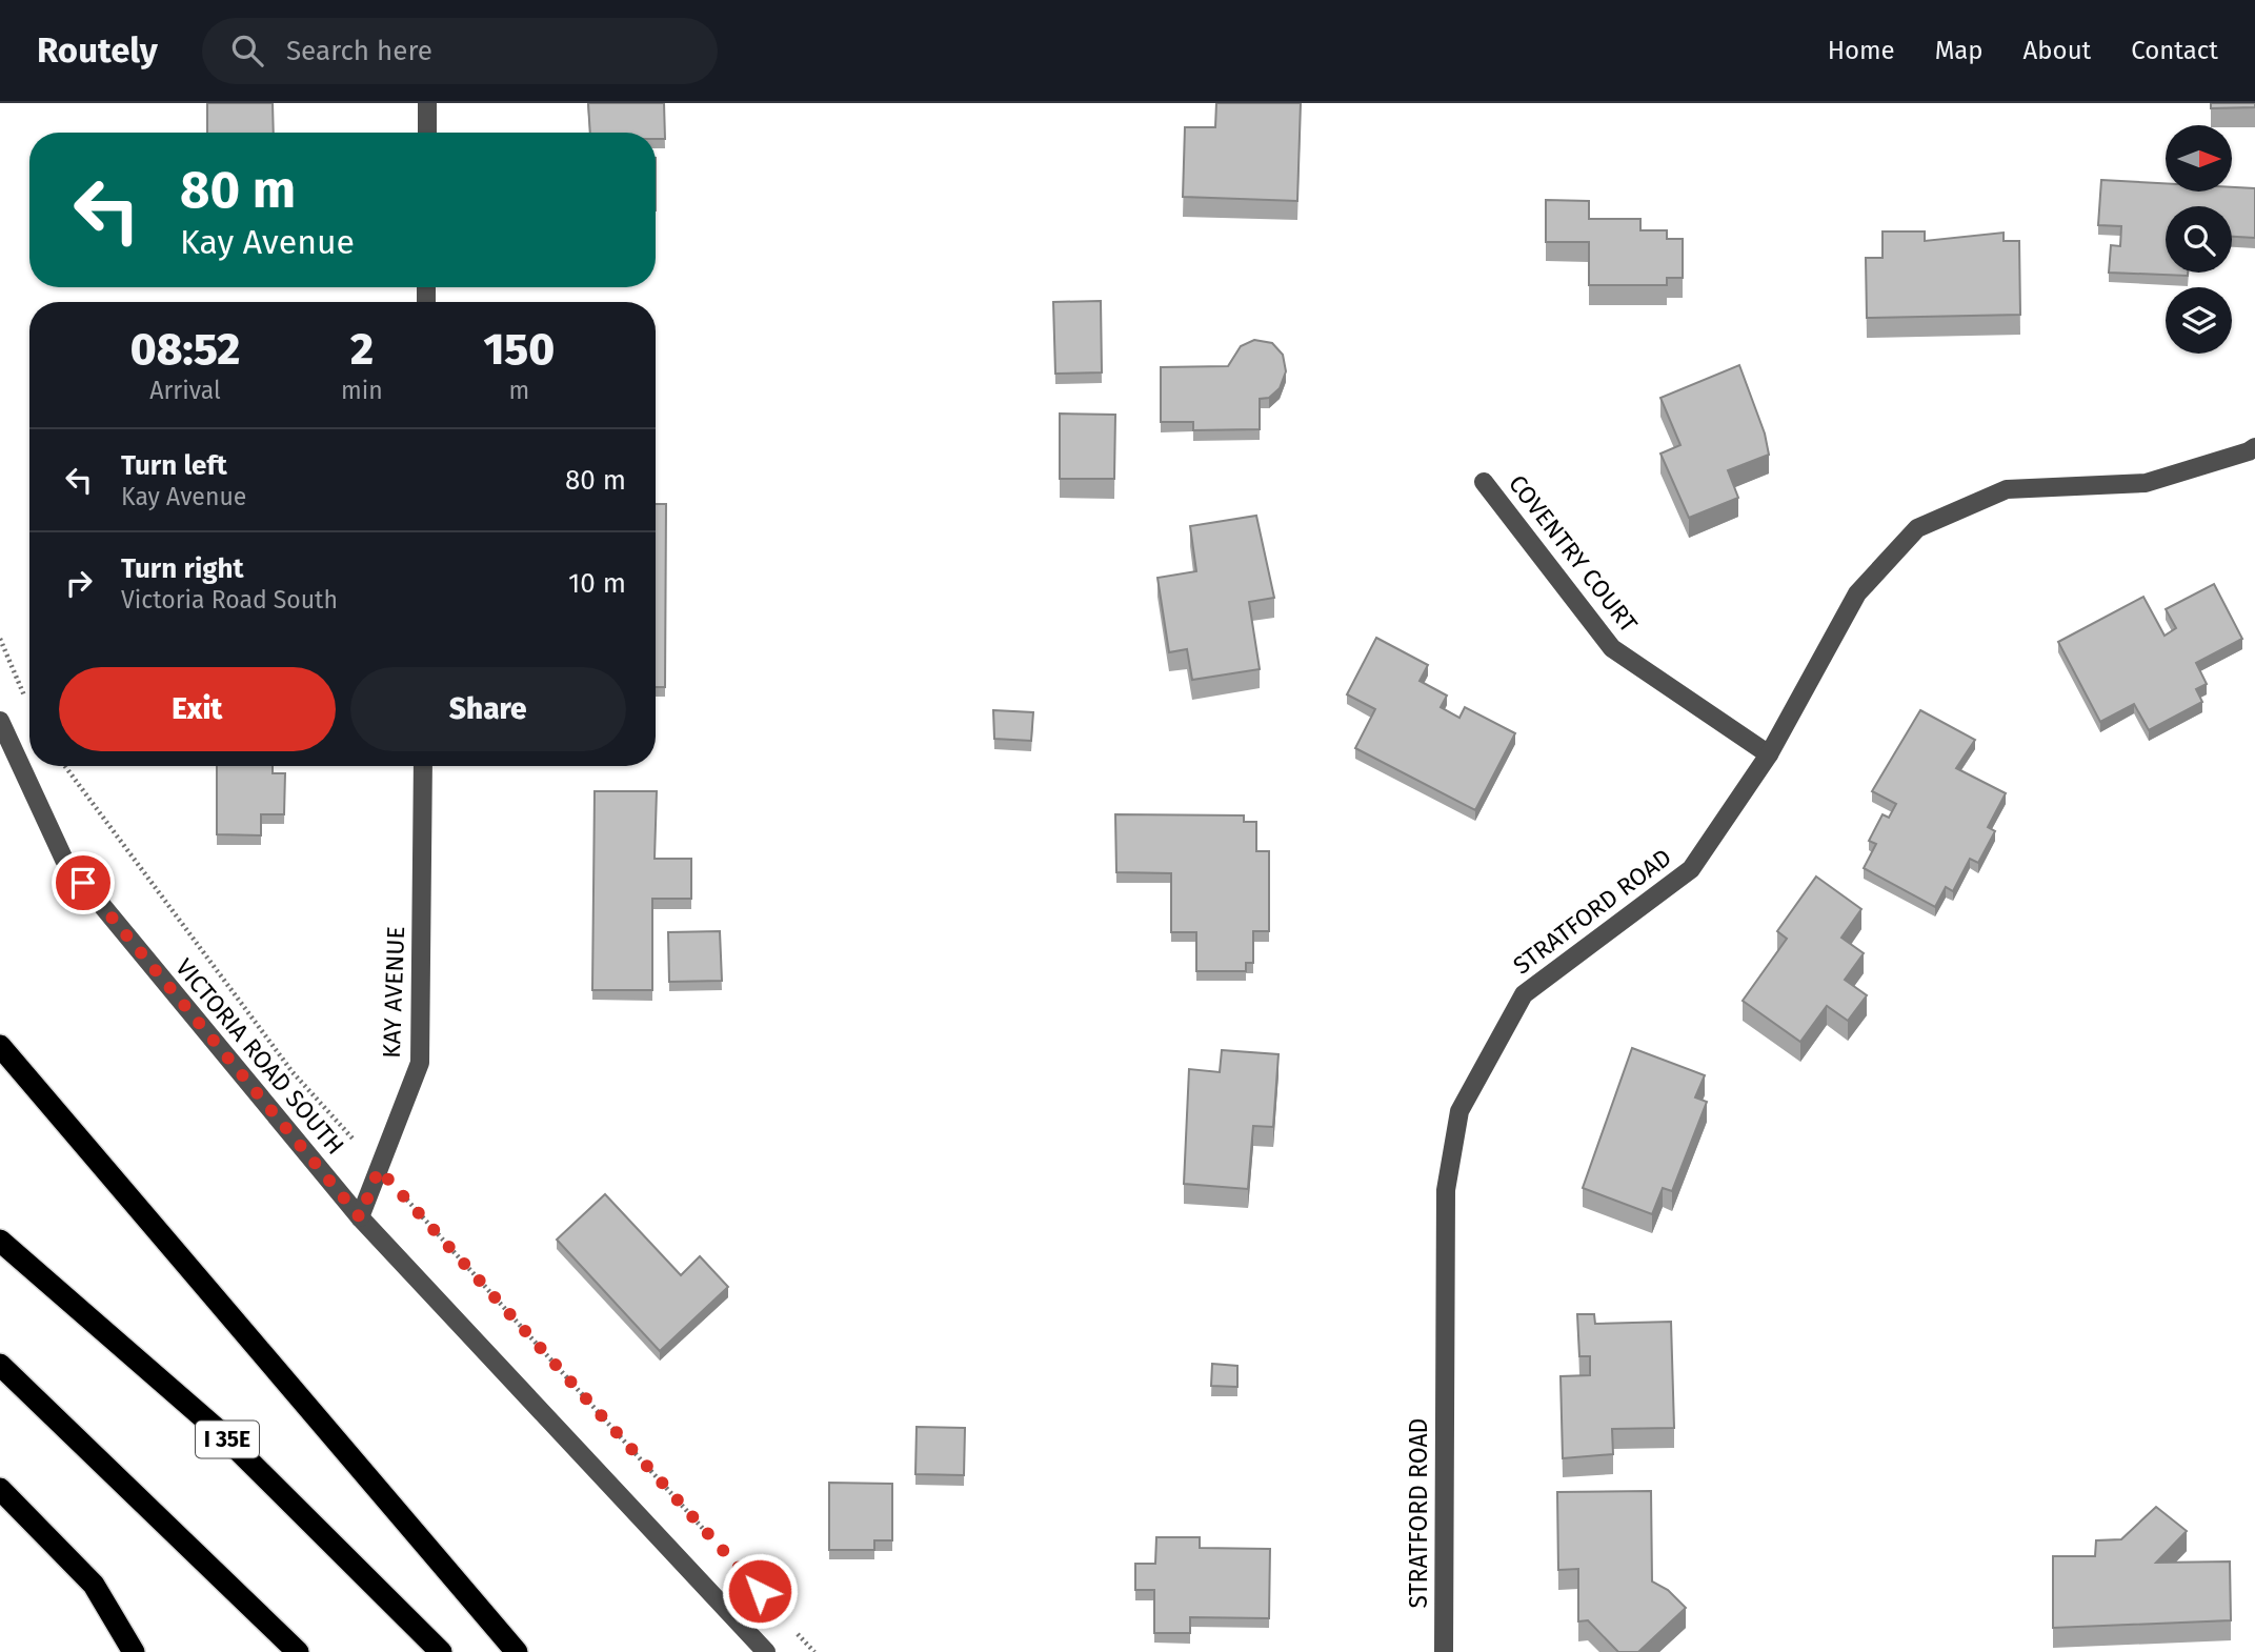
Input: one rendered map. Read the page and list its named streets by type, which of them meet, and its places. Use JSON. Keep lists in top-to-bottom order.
{
  "streets": {
    "highway": ["I 35E"],
    "street": [
      "COVENTRY COURT",
      "STRATFORD ROAD",
      "KAY AVENUE",
      "VICTORIA ROAD SOUTH"
    ]
  },
  "crossings": [
    ["COVENTRY COURT", "STRATFORD ROAD"],
    ["KAY AVENUE", "VICTORIA ROAD SOUTH"]
  ],
  "north": "right",
  "page": {
    "header": "Routely",
    "search": "Search here",
    "nav": [
      "Home",
      "Map",
      "About",
      "Contact"
    ],
    "turn": ["80 m", "Kay Avenue"],
    "eta": [
      "08:52",
      "Arrival",
      "2",
      "min",
      "150",
      "m"
    ],
    "list": [
      {
        "name": "Turn left",
        "note": "Kay Avenue",
        "value": "80 m"
      },
      {
        "name": "Turn right",
        "note": "Victoria Road South",
        "value": "10 m"
      }
    ],
    "buttons": ["Exit", "Share"]
  }
}
